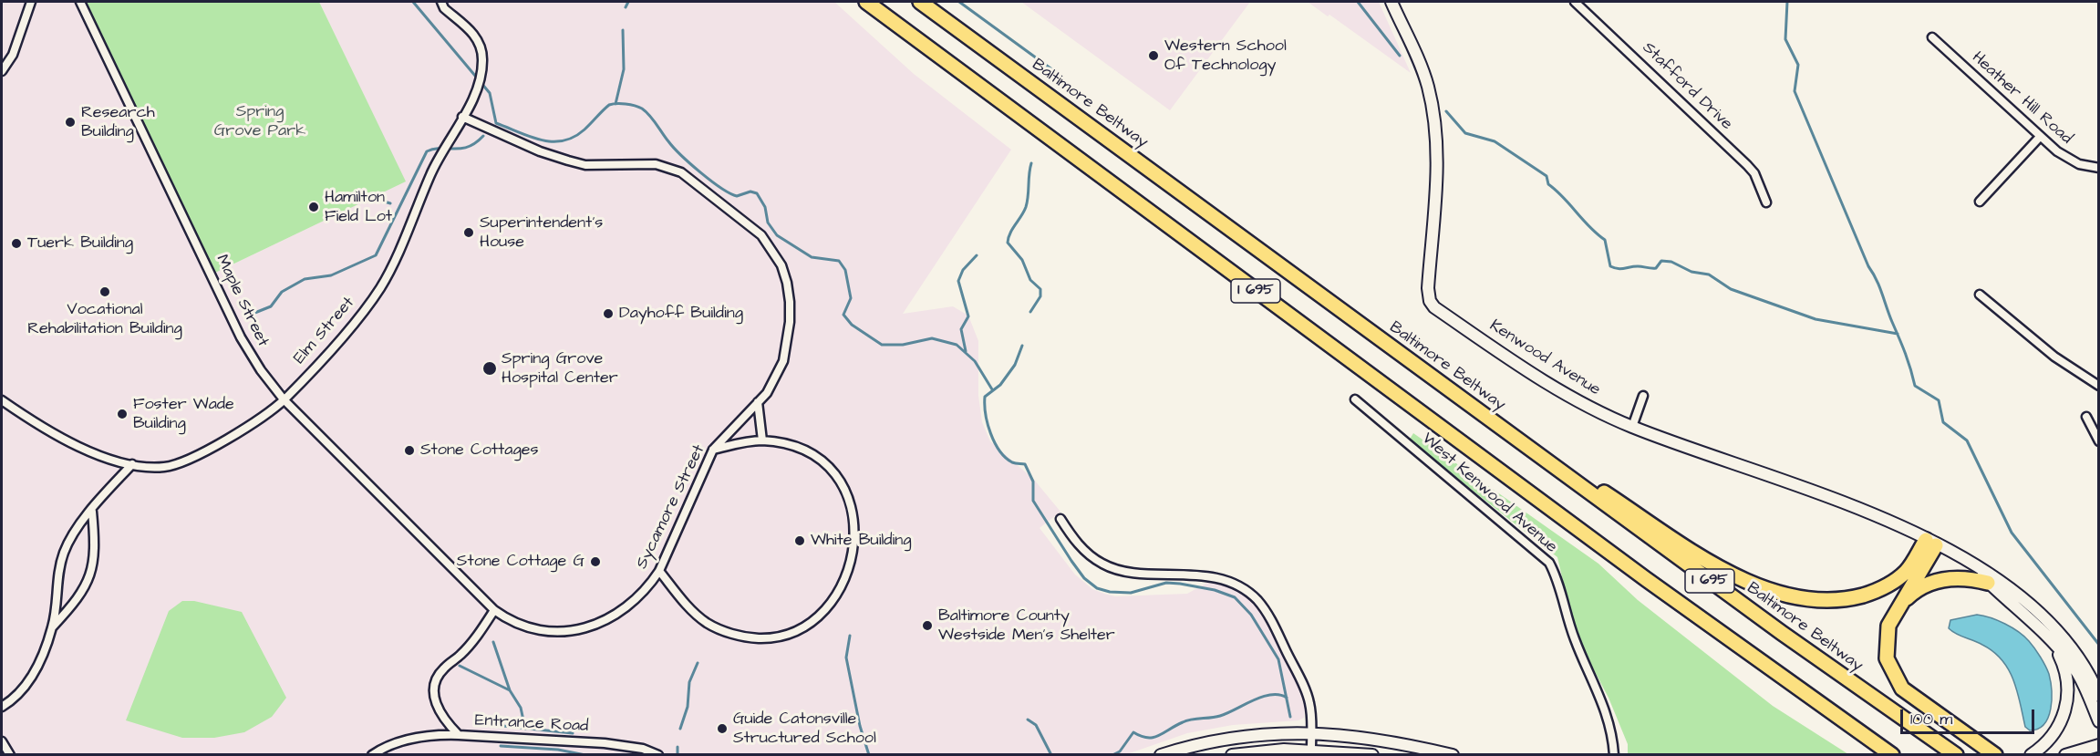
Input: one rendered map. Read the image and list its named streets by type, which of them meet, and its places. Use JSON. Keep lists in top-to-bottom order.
{
  "streets": {
    "highway": ["Baltimore Beltway", "I 695"],
    "main road": ["Kenwood Avenue"],
    "street": [
      "Stafford Drive",
      "Heather Hill Road",
      "Maple Street",
      "Elm Street",
      "West Kenwood Avenue",
      "Sycamore Street",
      "Entrance Road"
    ]
  },
  "crossings": [
    ["Maple Street", "Elm Street"],
    ["Maple Street", "Sycamore Street"],
    ["Maple Street", "Entrance Road"],
    ["Elm Street", "Sycamore Street"],
    ["Sycamore Street", "Entrance Road"]
  ],
  "parks": ["Spring Grove Park"],
  "places": [
    "Western School Of Technology",
    "Research Building",
    "Hamilton Field Lot",
    "Superintendent's House",
    "Tuerk Building",
    "Vocational Rehabilitation Building",
    "Dayhoff Building",
    "Spring Grove Hospital Center",
    "Foster Wade Building",
    "Stone Cottages",
    "White Building",
    "Stone Cottage G",
    "Baltimore County Westside Men's Shelter",
    "Guide Catonsville Structured School"
  ],
  "scale_bar": "100 m"
}
